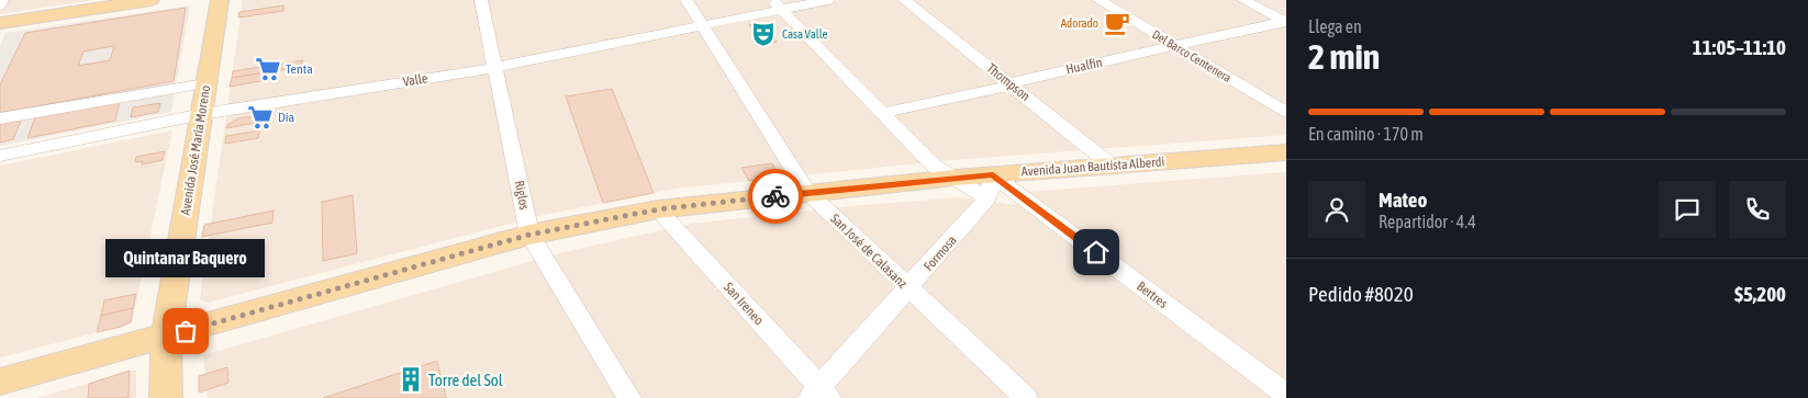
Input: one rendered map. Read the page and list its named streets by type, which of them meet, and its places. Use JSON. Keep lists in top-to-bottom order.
{
  "streets": {
    "main road": ["Avenida José María Moreno", "Avenida Juan Bautista Alberdi"],
    "street": [
      "Del Barco Centenera",
      "Hualfin",
      "Valle",
      "Thompson",
      "Riglos",
      "San José de Calasanz",
      "Formosa",
      "Bertres",
      "San Ireneo"
    ]
  },
  "crossings": [
    ["Del Barco Centenera", "Hualfin"],
    ["Hualfin", "Thompson"],
    ["Valle", "Avenida José María Moreno"],
    ["Valle", "Riglos"],
    ["Valle", "San José de Calasanz"],
    ["Thompson", "Avenida Juan Bautista Alberdi"],
    ["Avenida José María Moreno", "Avenida Juan Bautista Alberdi"],
    ["Avenida Juan Bautista Alberdi", "Riglos"],
    ["Avenida Juan Bautista Alberdi", "San José de Calasanz"],
    ["Avenida Juan Bautista Alberdi", "Formosa"],
    ["Avenida Juan Bautista Alberdi", "Bertres"],
    ["Avenida Juan Bautista Alberdi", "San Ireneo"],
    ["San José de Calasanz", "Formosa"],
    ["Formosa", "Bertres"],
    ["Formosa", "San Ireneo"]
  ],
  "places": {
    "cafe": ["Adorado"],
    "theatre": ["Casa Valle"],
    "supermarket": ["Tenta", "Día"],
    "other": ["Quintanar Baquero"],
    "building": ["Torre del Sol"]
  },
  "page": {
    "heading": ["2 min", "Llega en", "11:05–11:10"],
    "panel": [
      "Mateo",
      "Repartidor · 4.4",
      "Pedido #8020",
      "$5,200"
    ],
    "bar": "En camino · 170 m",
    "bubble": "Quintanar Baquero"
  }
}
